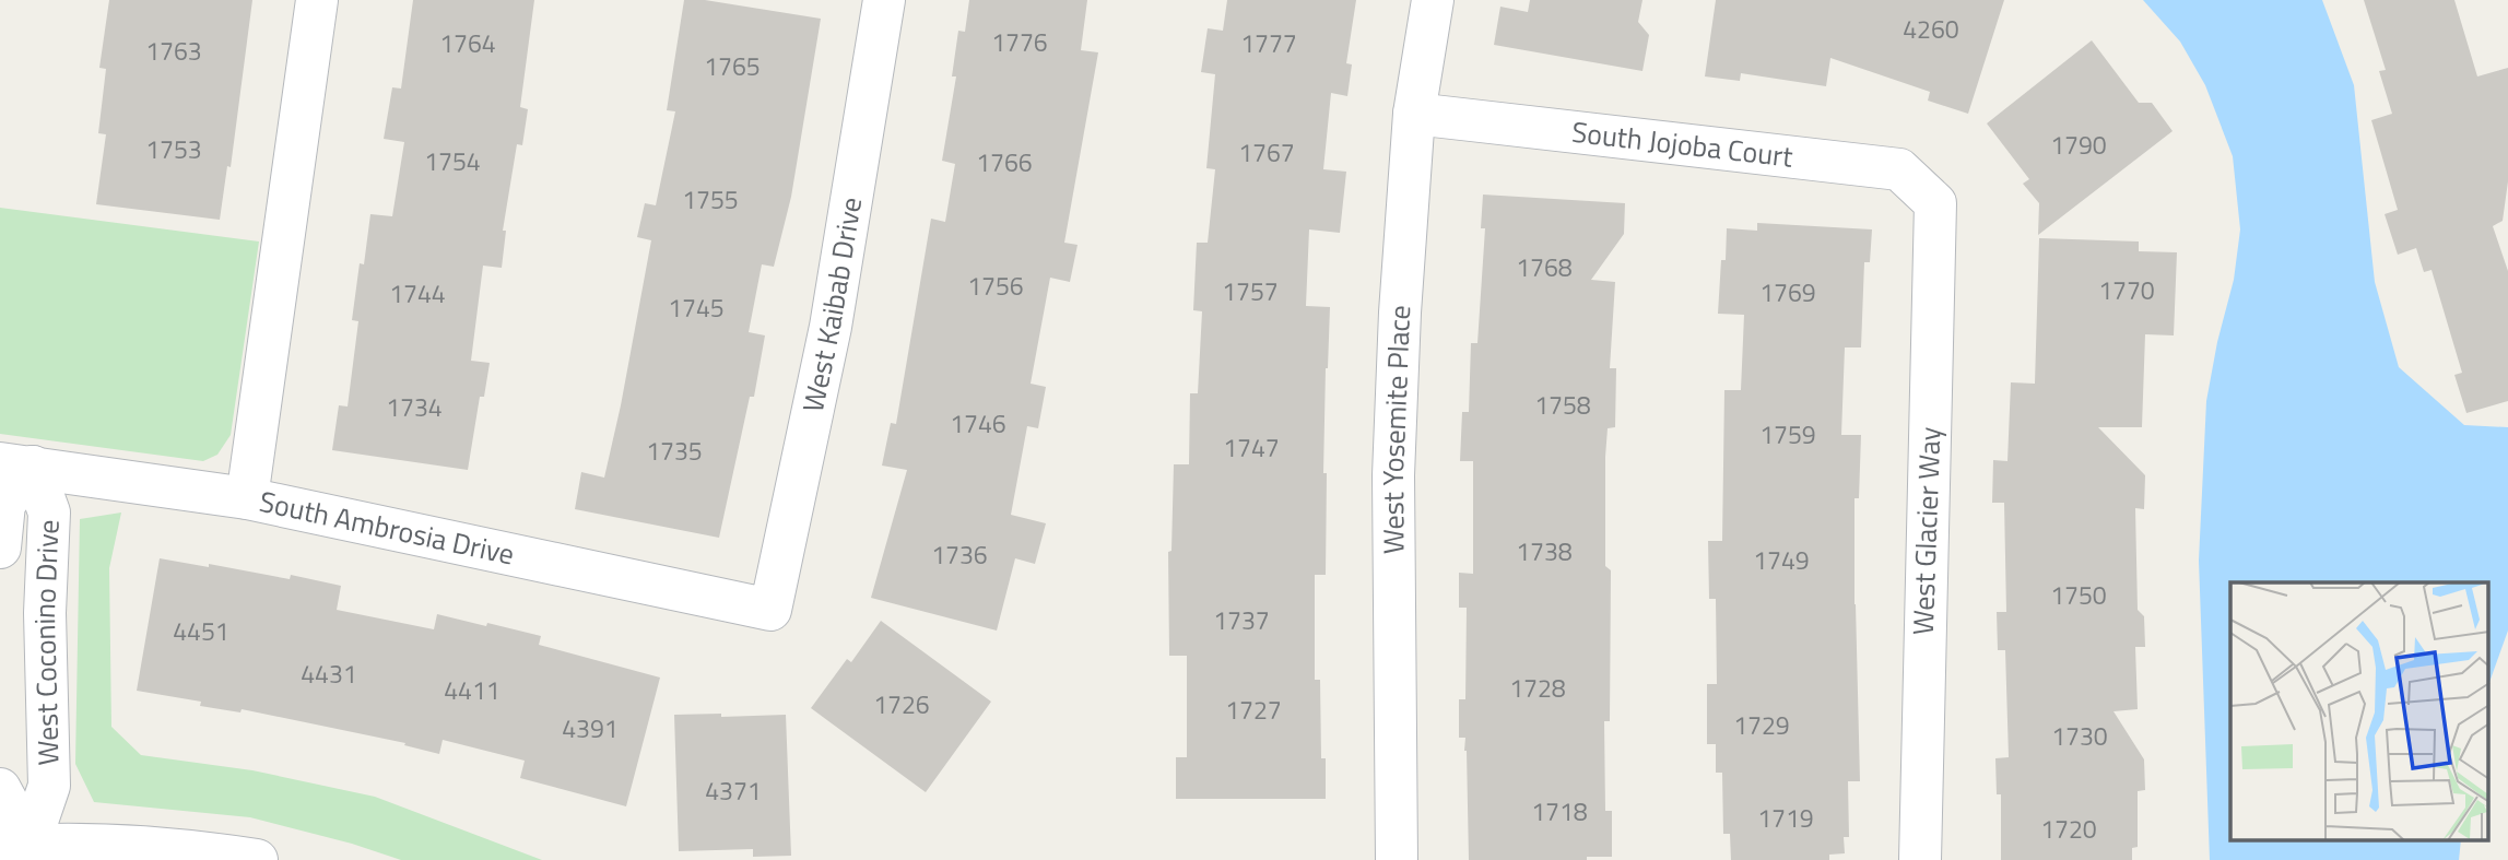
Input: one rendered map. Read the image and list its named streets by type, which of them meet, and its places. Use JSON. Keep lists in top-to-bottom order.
{
  "streets": {
    "street": [
      "South Jojoba Court",
      "West Kaibab Drive",
      "West Yosemite Place",
      "South Ambrosia Drive",
      "West Glacier Way",
      "West Coconino Drive"
    ]
  },
  "crossings": [
    ["South Jojoba Court", "West Yosemite Place"],
    ["South Jojoba Court", "West Glacier Way"],
    ["West Kaibab Drive", "South Ambrosia Drive"],
    ["South Ambrosia Drive", "West Coconino Drive"]
  ],
  "house_numbers": [
    "4260",
    "1776",
    "1764",
    "1777",
    "1763",
    "1765",
    "1790",
    "1753",
    "1767",
    "1754",
    "1766",
    "1755",
    "1768",
    "1756",
    "1770",
    "1757",
    "1769",
    "1744",
    "1745",
    "1758",
    "1734",
    "1746",
    "1759",
    "1747",
    "1735",
    "1738",
    "1736",
    "1749",
    "1750",
    "1737",
    "4451",
    "4431",
    "1728",
    "4411",
    "1726",
    "1727",
    "1729",
    "4391",
    "1730",
    "4371",
    "1718",
    "1719",
    "1720"
  ]
}
